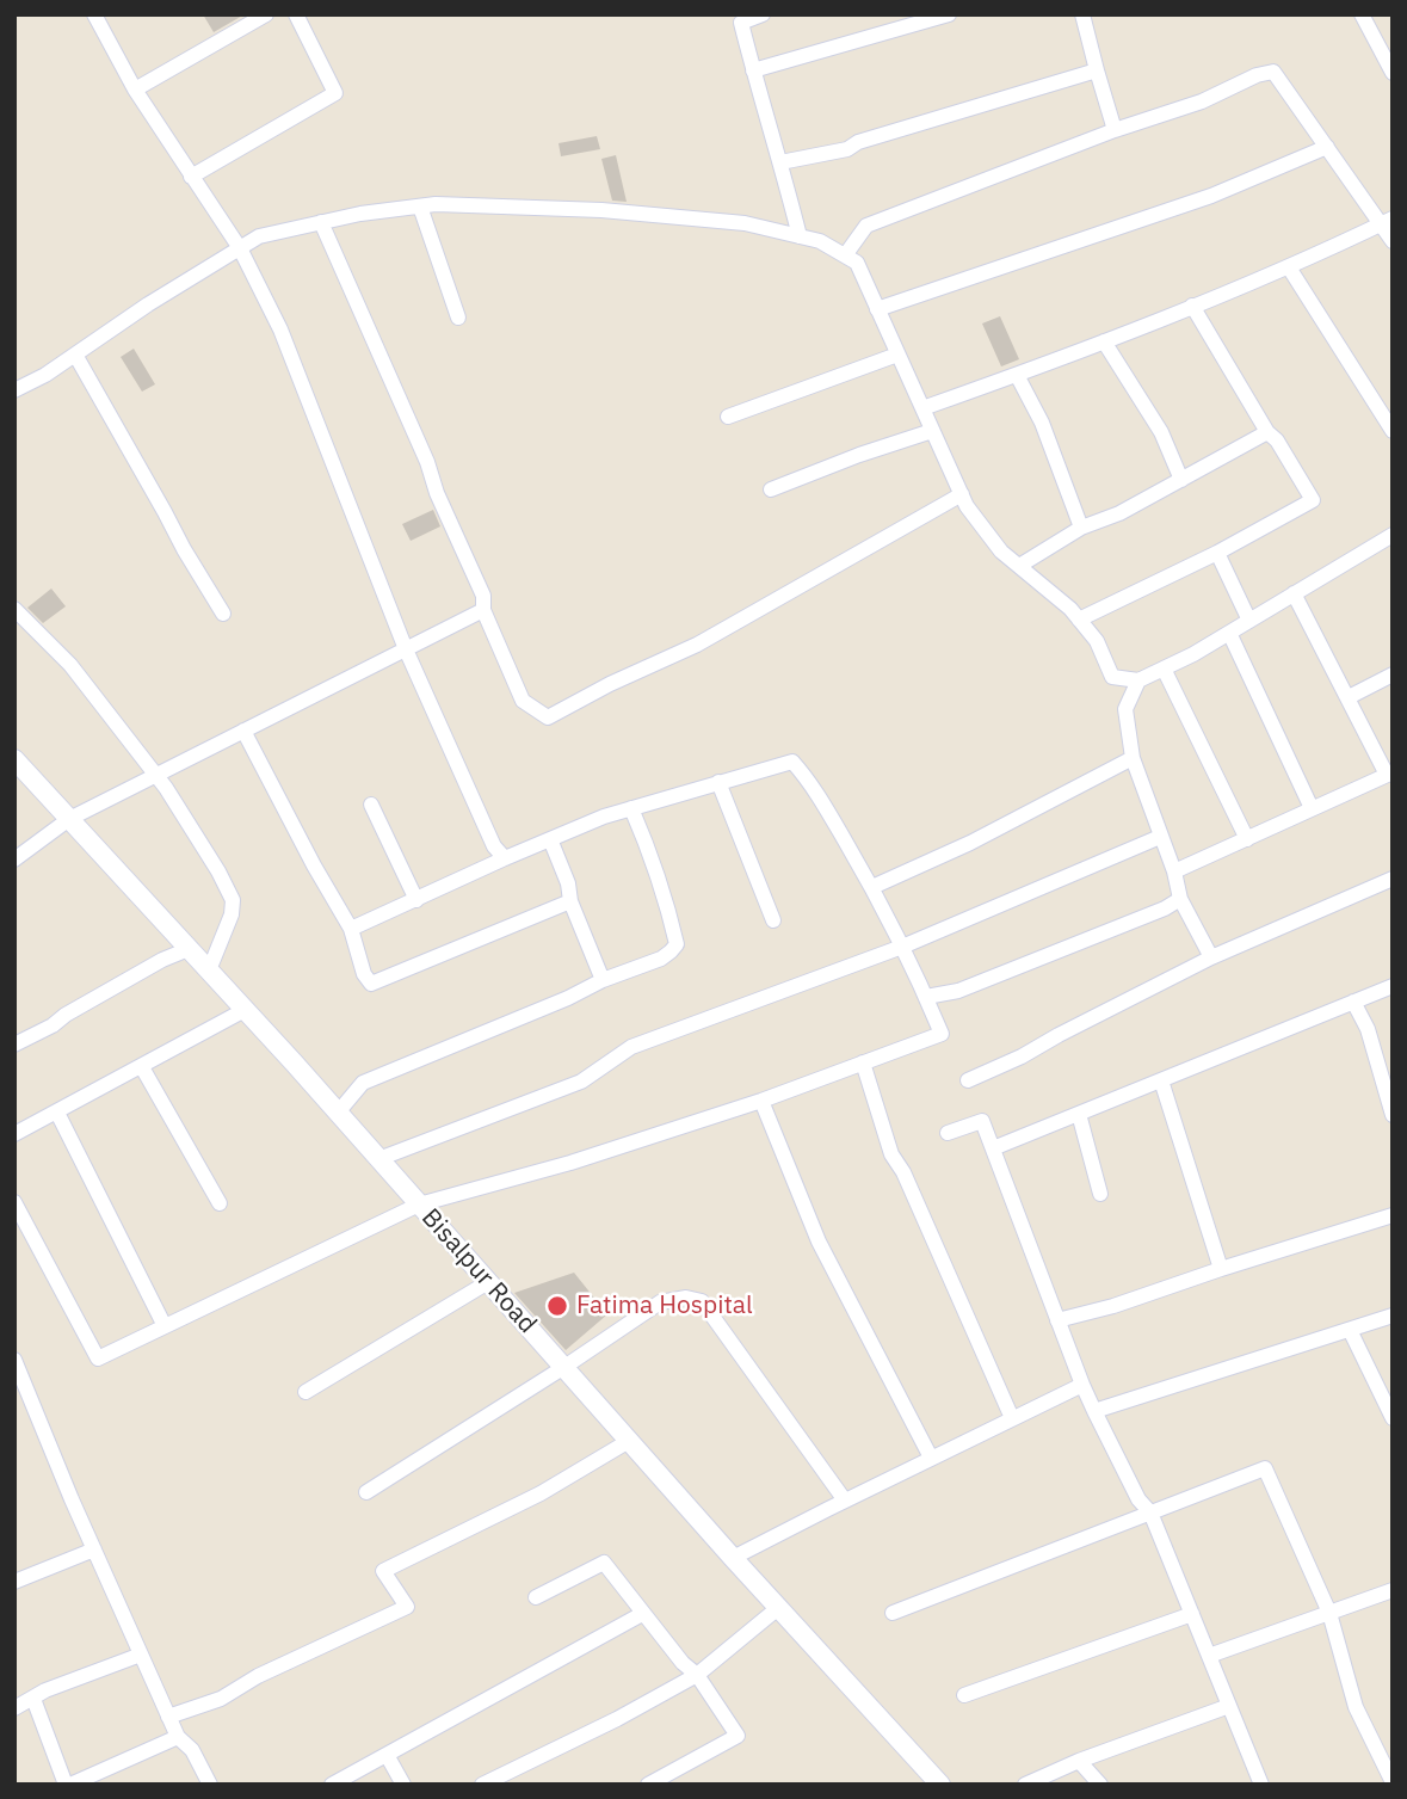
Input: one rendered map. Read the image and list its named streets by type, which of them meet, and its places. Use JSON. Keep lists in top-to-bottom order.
{
  "streets": {
    "main road": ["Bisalpur Road"]
  },
  "places": ["Fatima Hospital"]
}
